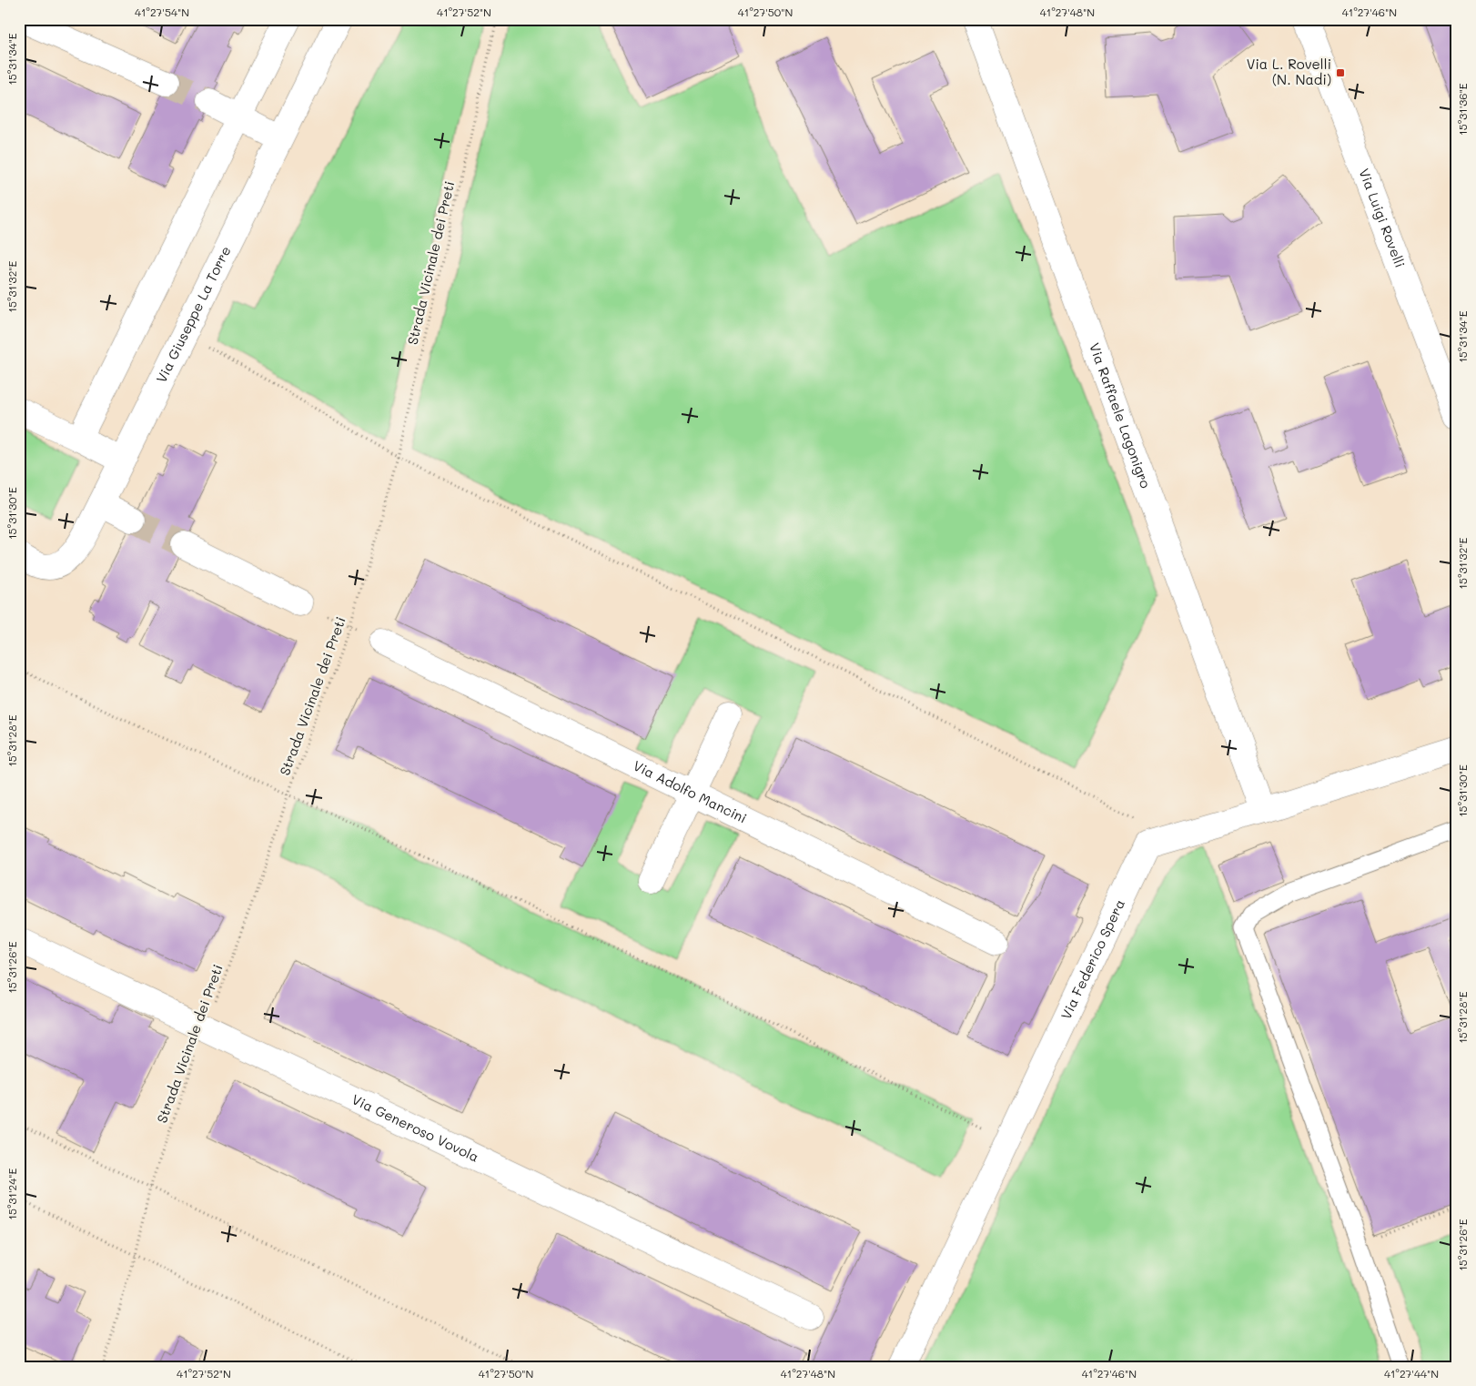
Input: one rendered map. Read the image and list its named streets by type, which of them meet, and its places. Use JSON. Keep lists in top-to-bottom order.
{
  "streets": {
    "street": [
      "Via Luigi Rovelli",
      "Via Giuseppe La Torre",
      "Via Raffaele Lagonigro",
      "Via Adolfo Mancini",
      "Via Federico Spera",
      "Via Generoso Vovola"
    ],
    "path": ["Strada Vicinale dei Preti"]
  },
  "crossings": [
    ["Strada Vicinale dei Preti", "Via Generoso Vovola"],
    ["Via Raffaele Lagonigro", "Via Federico Spera"]
  ],
  "places": {
    "transit": ["Via L. Rovelli (N. Nadi)"]
  },
  "coordinates": [
    "41°27'54\"N",
    "41°27'52\"N",
    "41°27'50\"N",
    "41°27'48\"N",
    "41°27'46\"N",
    "15°31'34\"E",
    "15°31'36\"E",
    "15°31'32\"E",
    "15°31'30\"E",
    "15°31'28\"E",
    "15°31'26\"E",
    "15°31'24\"E",
    "41°27'44\"N"
  ]
}
